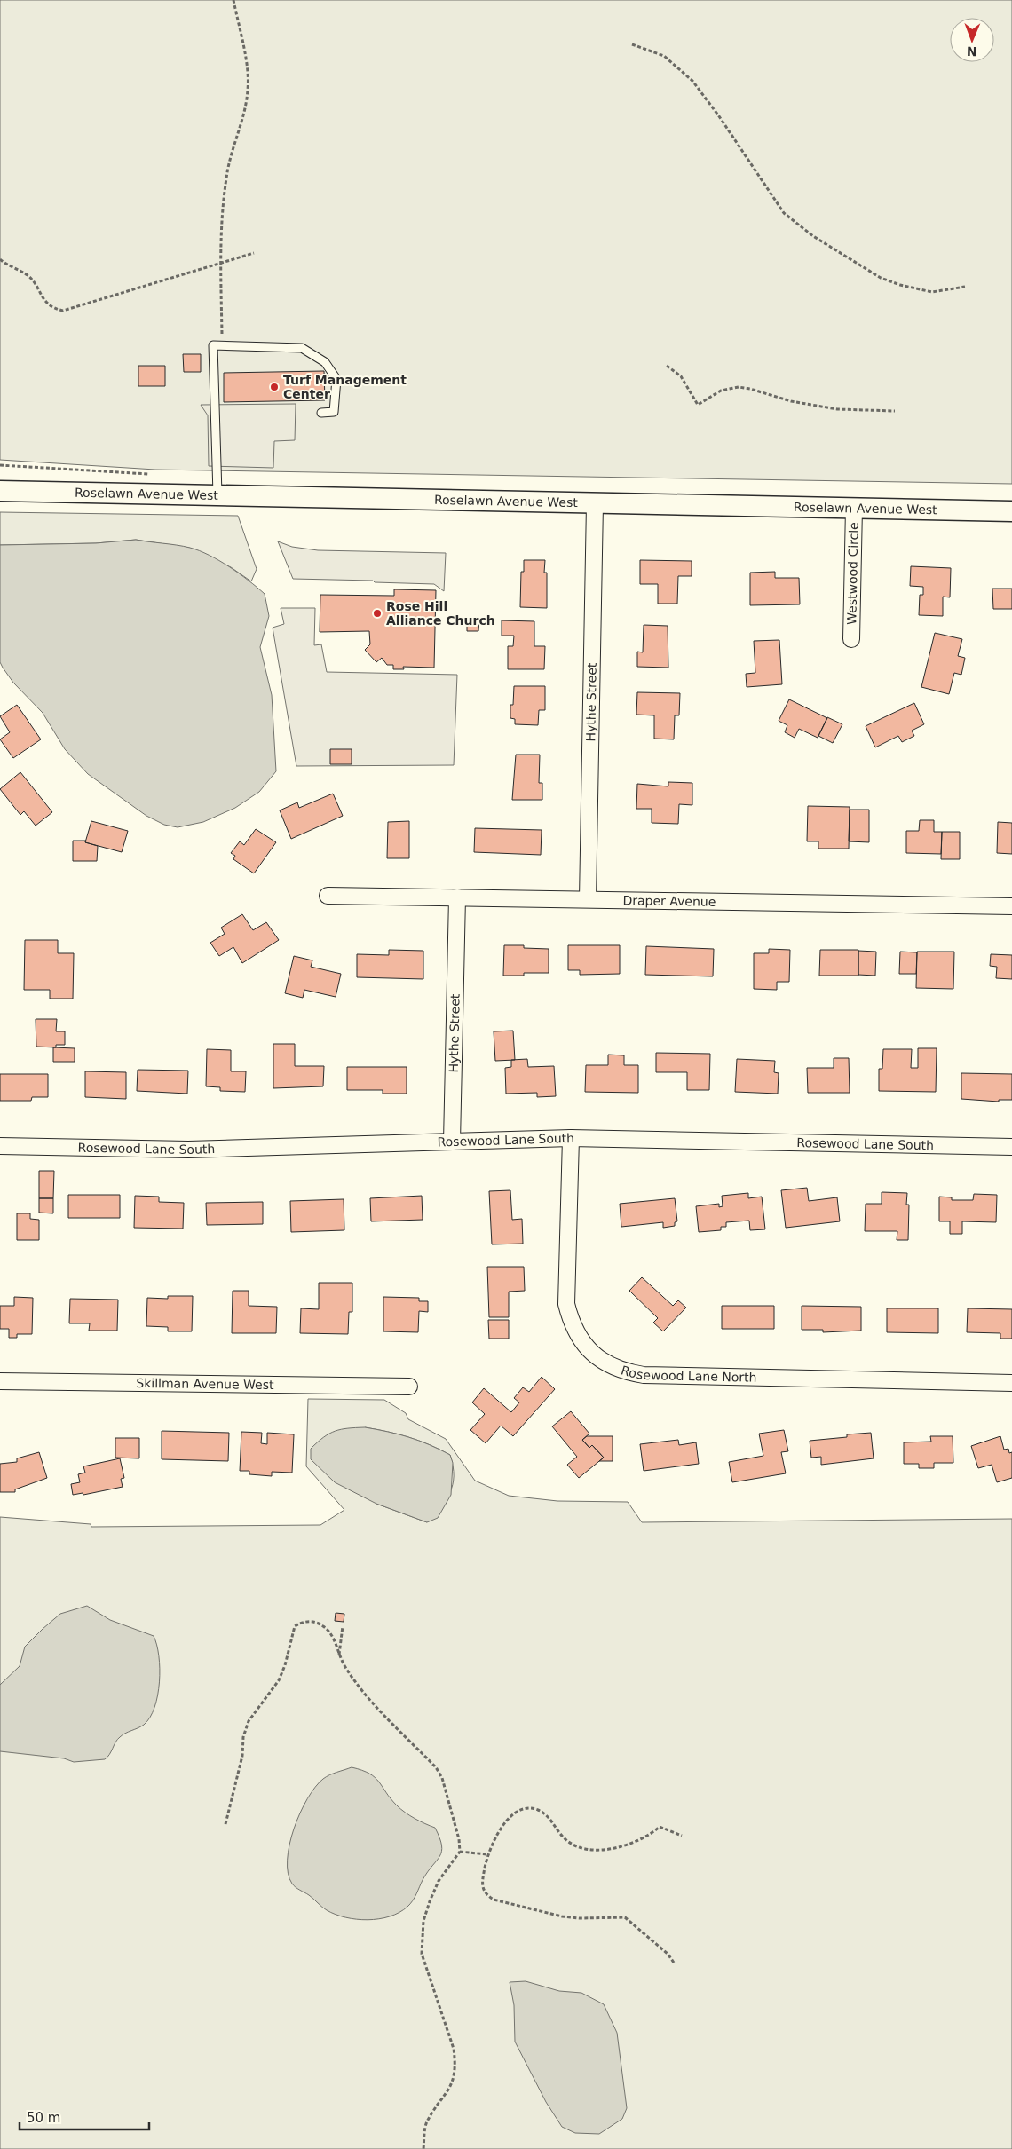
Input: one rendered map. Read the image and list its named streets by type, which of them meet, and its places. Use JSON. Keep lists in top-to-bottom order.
{
  "streets": {
    "street": [
      "Roselawn Avenue West",
      "Westwood Circle",
      "Hythe Street",
      "Draper Avenue",
      "Rosewood Lane South",
      "Rosewood Lane North",
      "Skillman Avenue West"
    ]
  },
  "crossings": [
    ["Roselawn Avenue West", "Westwood Circle"],
    ["Roselawn Avenue West", "Hythe Street"],
    ["Hythe Street", "Draper Avenue"],
    ["Hythe Street", "Rosewood Lane South"],
    ["Rosewood Lane South", "Rosewood Lane North"]
  ],
  "places": ["Turf Management Center", "Rose Hill Alliance Church"],
  "scale_bar": "50 m",
  "north": "bottom"
}
